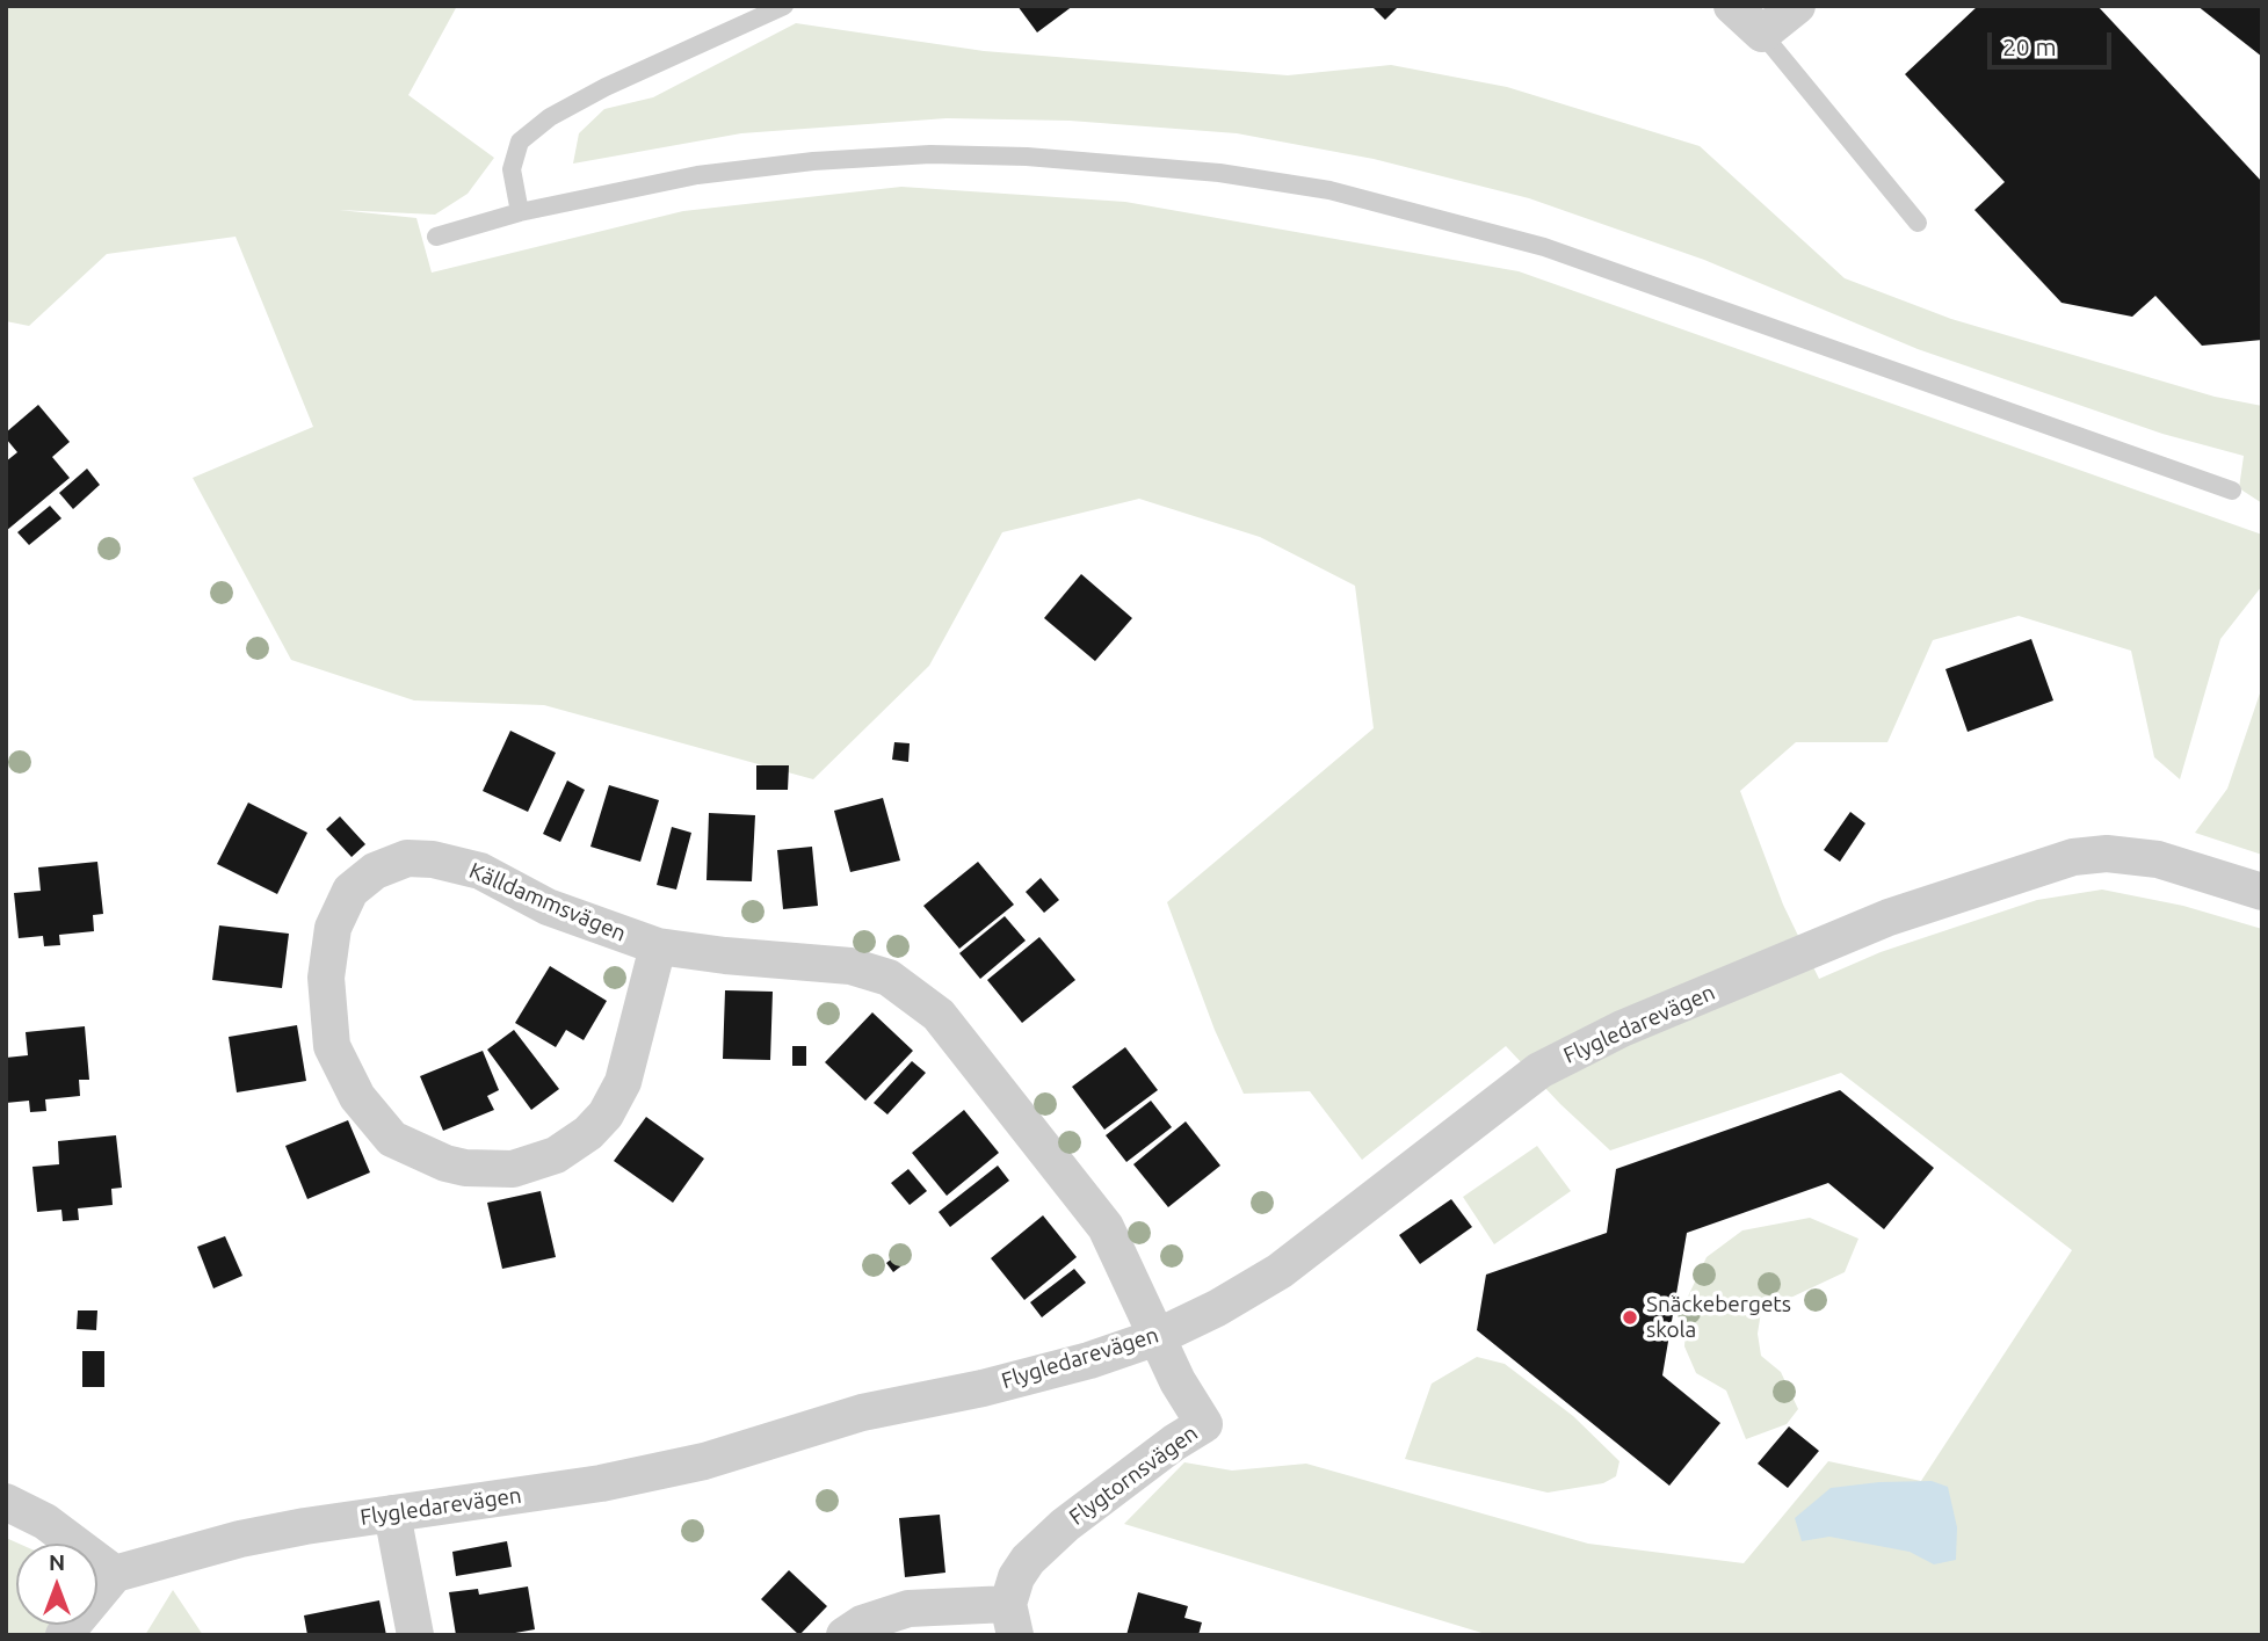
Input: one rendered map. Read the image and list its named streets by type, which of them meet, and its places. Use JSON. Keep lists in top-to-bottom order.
{
  "streets": {
    "street": ["Källdammsvägen", "Flygledarevägen", "Flygtornsvägen"]
  },
  "crossings": [
    ["Källdammsvägen", "Flygledarevägen"],
    ["Källdammsvägen", "Flygtornsvägen"],
    ["Flygledarevägen", "Flygtornsvägen"]
  ],
  "places": ["Snäckebergets skola"],
  "scale_bar": "20 m",
  "north": "top"
}
